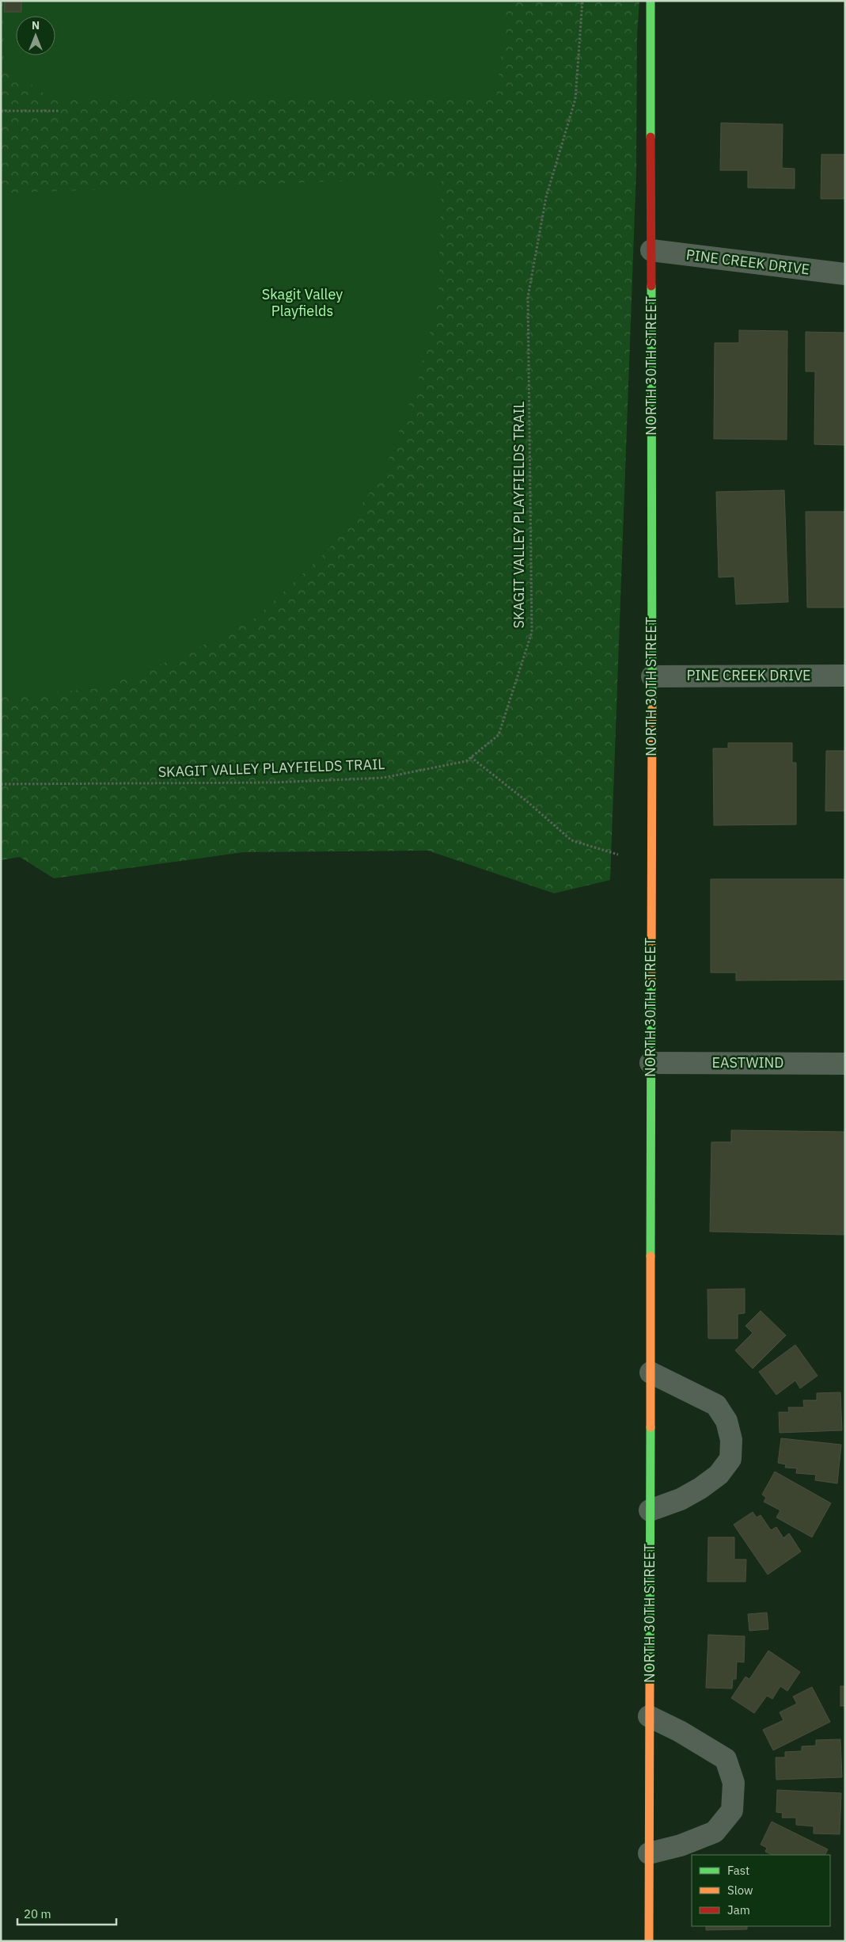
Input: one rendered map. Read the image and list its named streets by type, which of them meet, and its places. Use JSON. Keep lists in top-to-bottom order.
{
  "streets": {
    "street": ["PINE CREEK DRIVE", "NORTH 30TH STREET", "EASTWIND"],
    "path": ["SKAGIT VALLEY PLAYFIELDS TRAIL"]
  },
  "crossings": [
    ["PINE CREEK DRIVE", "NORTH 30TH STREET"],
    ["NORTH 30TH STREET", "EASTWIND"]
  ],
  "parks": ["Skagit Valley Playfields"],
  "legend": ["Fast", "Slow", "Jam"],
  "scale_bar": "20 m",
  "north": "top"
}
